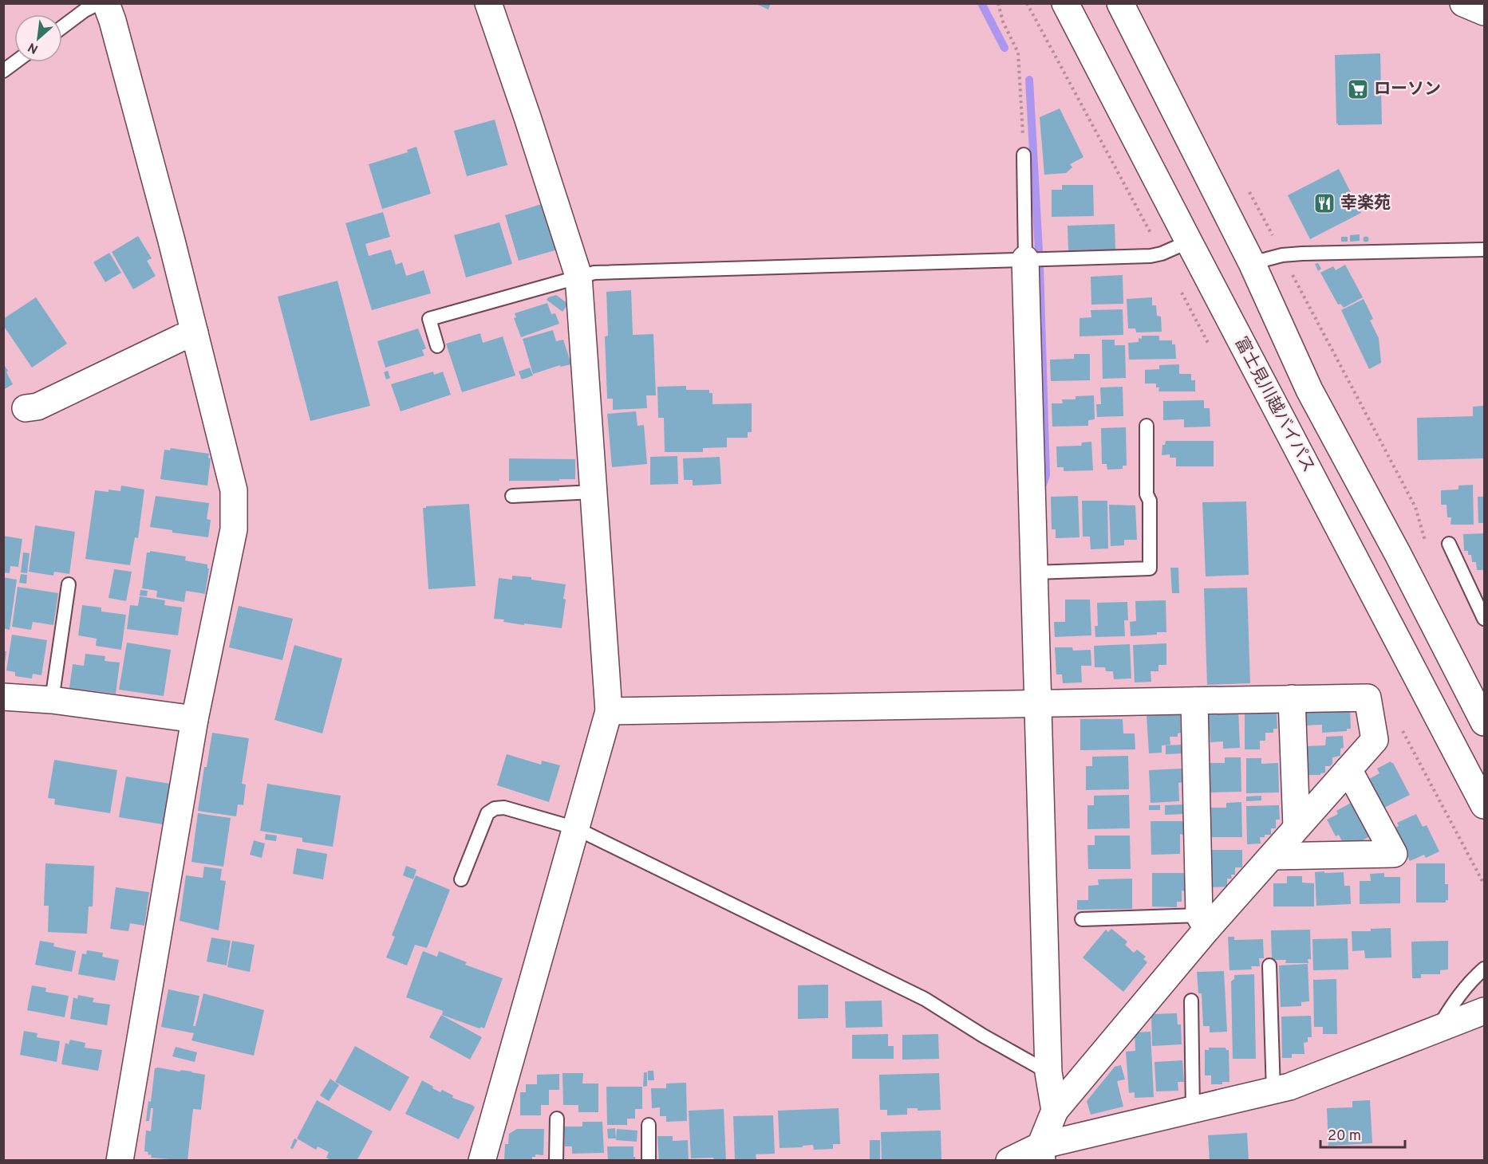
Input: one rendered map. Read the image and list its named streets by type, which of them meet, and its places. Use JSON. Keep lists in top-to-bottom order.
{
  "streets": {
    "main road": ["富士見川越バイパス"]
  },
  "places": {
    "supermarket": ["ローソン"],
    "restaurant": ["幸楽苑"]
  },
  "scale_bar": "20 m",
  "north": "bottom left"
}
